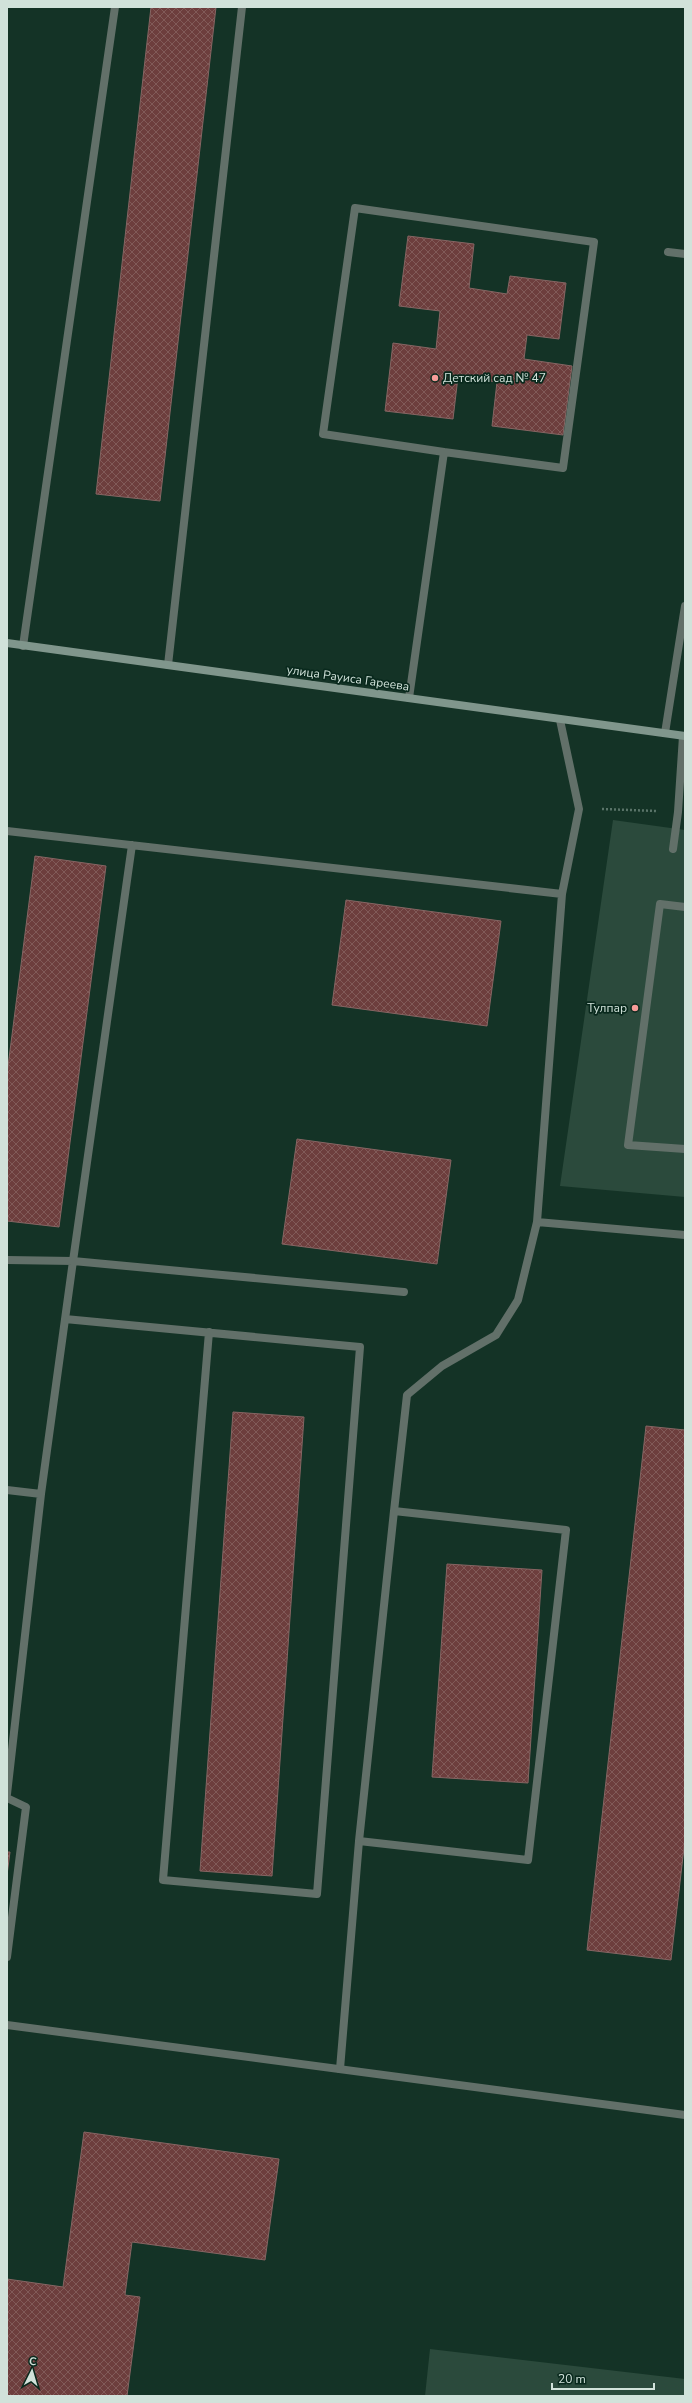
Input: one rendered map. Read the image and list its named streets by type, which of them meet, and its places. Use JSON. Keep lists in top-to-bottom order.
{
  "streets": {
    "street": ["улица Рауиса Гареева"]
  },
  "places": ["Детский сад № 47", "Тулпар"],
  "scale_bar": "20 m",
  "north": "top"
}
